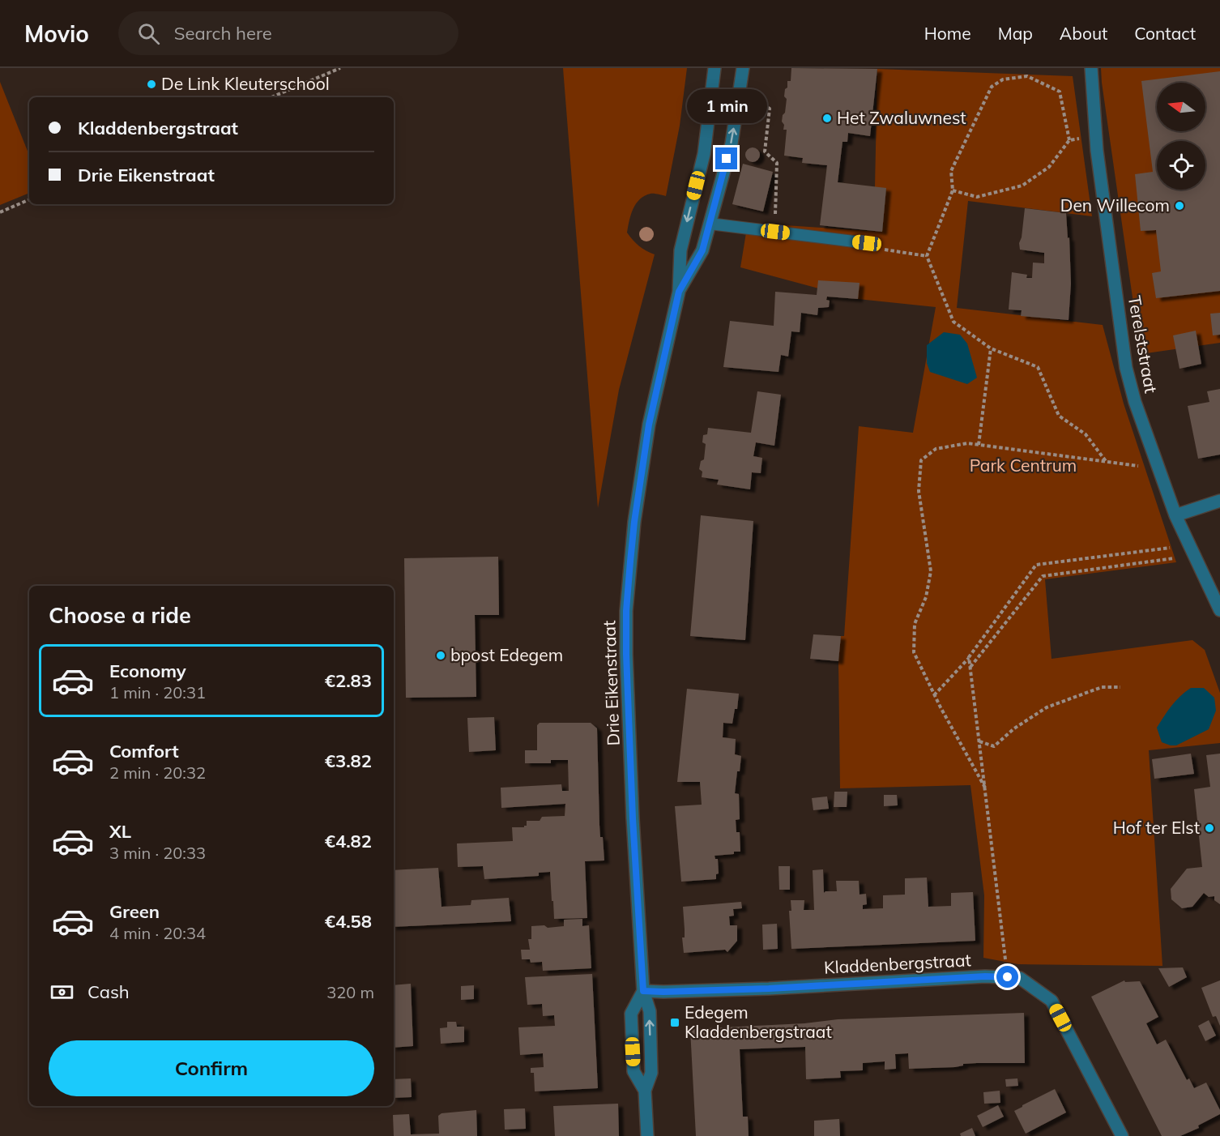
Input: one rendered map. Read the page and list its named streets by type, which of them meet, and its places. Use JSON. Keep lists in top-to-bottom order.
{
  "streets": {
    "street": ["Terelststraat", "Drie Eikenstraat", "Kladdenbergstraat"]
  },
  "crossings": [
    ["Drie Eikenstraat", "Kladdenbergstraat"]
  ],
  "parks": ["Park Centrum"],
  "places": {
    "other": [
      "De Link Kleuterschool",
      "Het Zwaluwnest",
      "Den Willecom",
      "bpost Edegem",
      "Hof ter Elst"
    ],
    "transit": ["Edegem Kladdenbergstraat"]
  },
  "north": "left",
  "page": {
    "header": "Movio",
    "search": "Search here",
    "nav": [
      "Home",
      "Map",
      "About",
      "Contact"
    ],
    "bubble": "1 min",
    "banner": ["Kladdenbergstraat", "Drie Eikenstraat"],
    "heading": "Choose a ride",
    "list": [
      {
        "name": "Economy",
        "note": "1 min · 20:31",
        "value": "€2.83"
      },
      {
        "name": "Comfort",
        "note": "2 min · 20:32",
        "value": "€3.82"
      },
      {
        "name": "XL",
        "note": "3 min · 20:33",
        "value": "€4.82"
      },
      {
        "name": "Green",
        "note": "4 min · 20:34",
        "value": "€4.58"
      }
    ],
    "pay": ["Cash", "320 m"],
    "buttons": "Confirm"
  }
}
